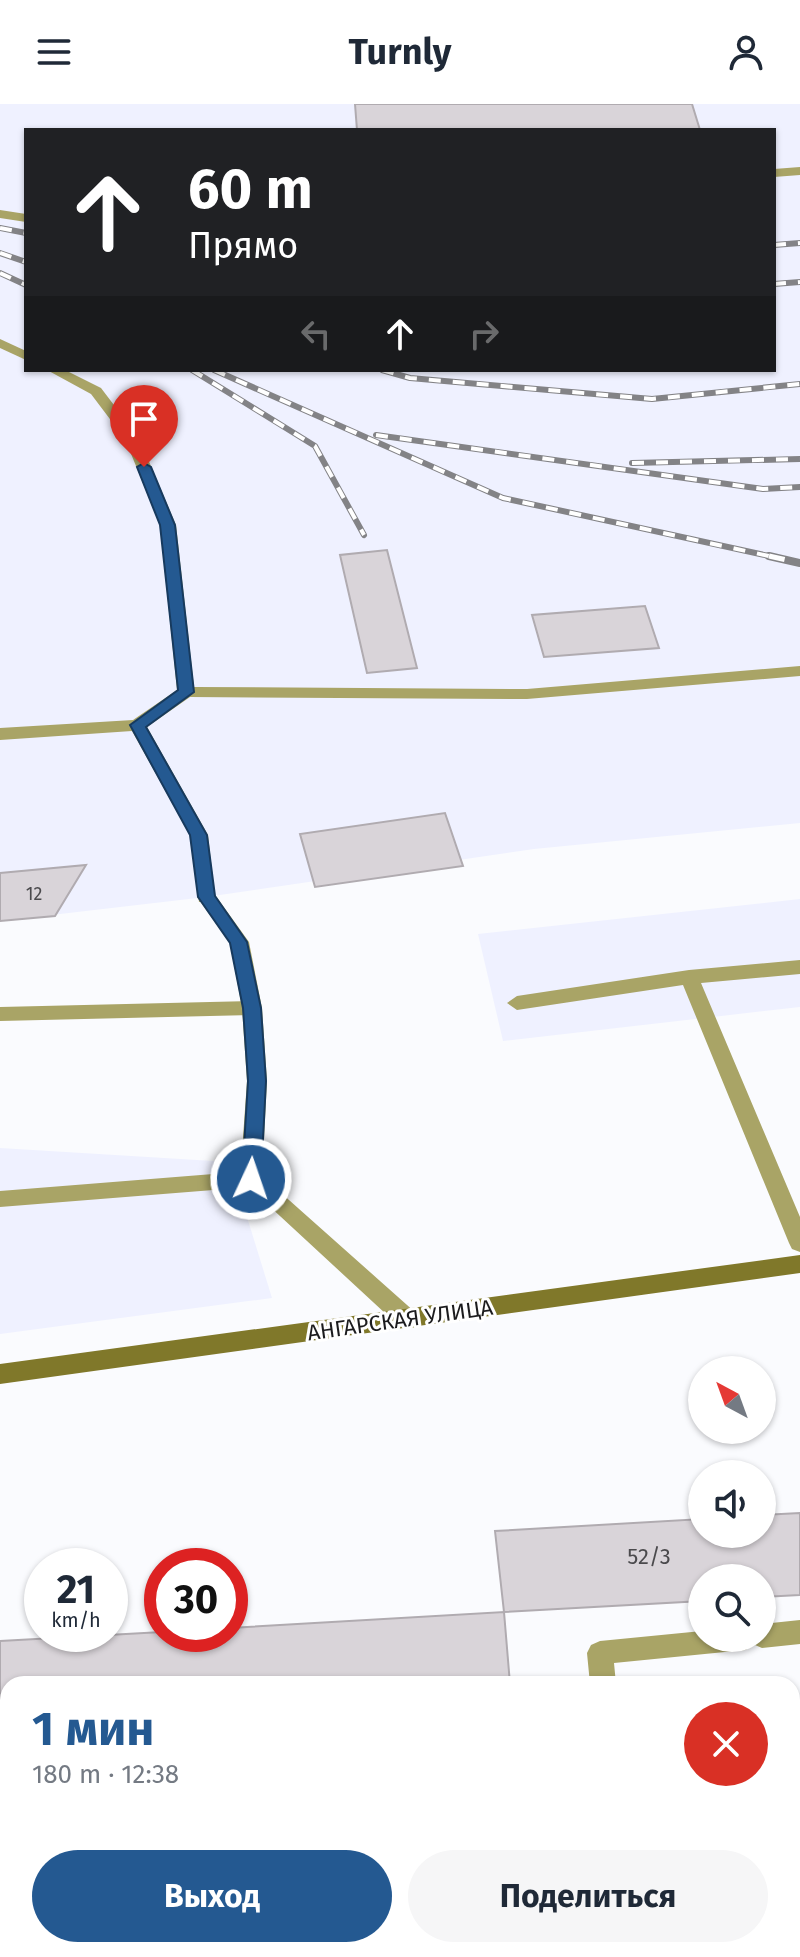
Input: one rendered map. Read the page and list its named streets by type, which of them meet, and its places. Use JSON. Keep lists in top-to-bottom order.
{
  "streets": {
    "street": ["АНГАРСКАЯ УЛИЦА"]
  },
  "house_numbers": ["12", "52/3"],
  "north": "top left",
  "page": {
    "header": "Turnly",
    "turn": ["60 m", "Прямо"],
    "speed": "21 km/h",
    "limit": "30",
    "heading": ["1 мин", "180 m · 12:38"],
    "buttons": ["Выход", "Поделиться"]
  }
}
